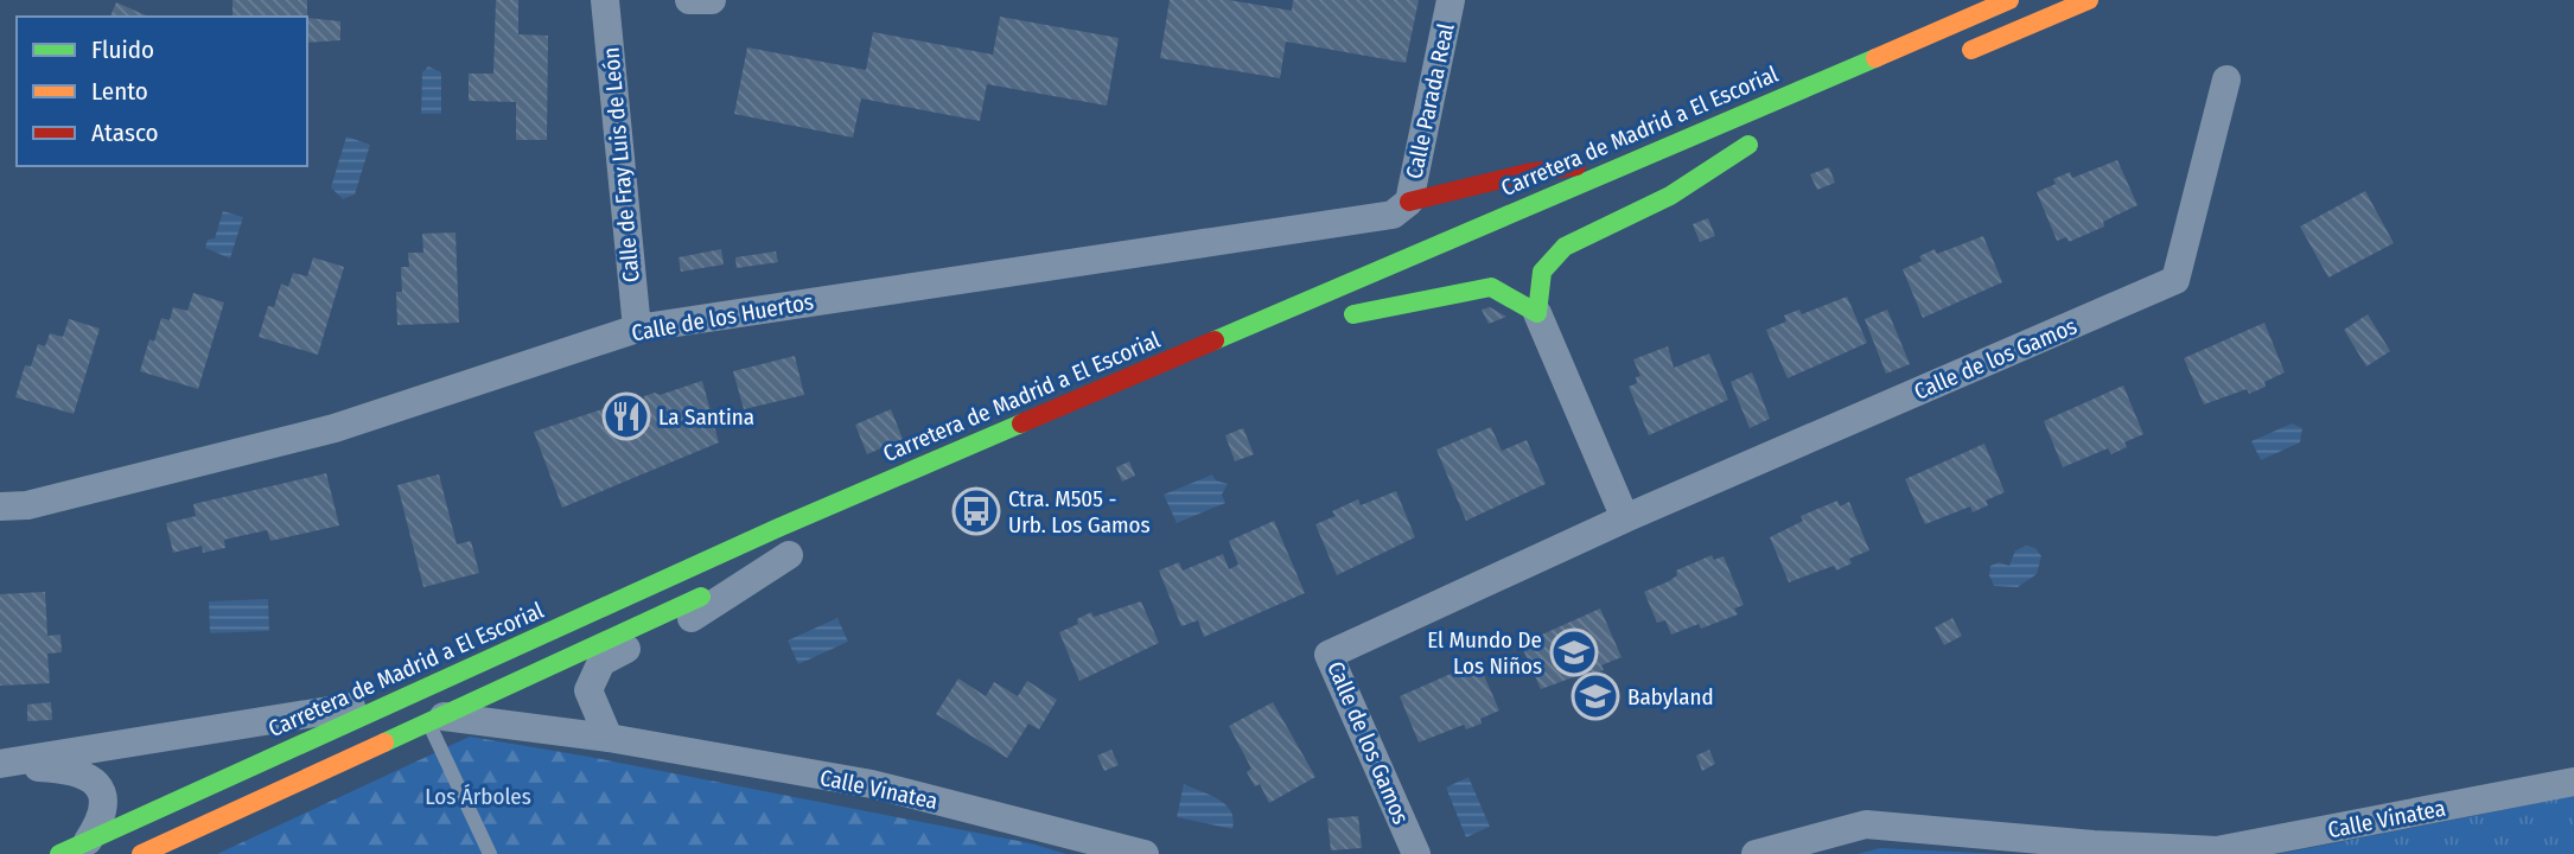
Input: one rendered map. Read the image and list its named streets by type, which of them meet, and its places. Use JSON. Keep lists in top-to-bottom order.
{
  "streets": {
    "highway": ["Carretera de Madrid a El Escorial"],
    "street": [
      "Calle Parada Real",
      "Calle de Fray Luis de León",
      "Calle de los Huertos",
      "Calle de los Gamos",
      "Calle Vinatea"
    ]
  },
  "crossings": [
    ["Calle Parada Real", "Calle de los Huertos"],
    ["Calle de Fray Luis de León", "Calle de los Huertos"]
  ],
  "parks": ["Los Árboles"],
  "places": {
    "restaurant": ["La Santina"],
    "bus stop": ["Ctra. M505 - Urb. Los Gamos"],
    "school or university": ["El Mundo De Los Niños", "Babyland"]
  },
  "legend": ["Fluido", "Lento", "Atasco"]
}
